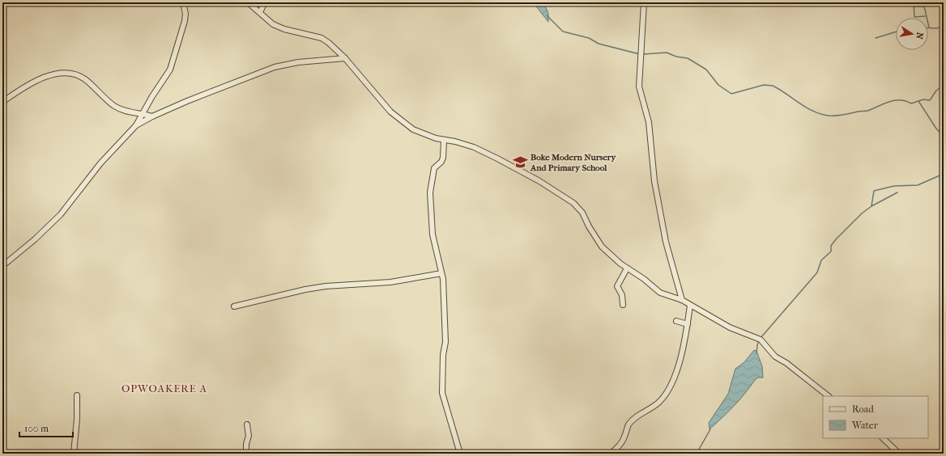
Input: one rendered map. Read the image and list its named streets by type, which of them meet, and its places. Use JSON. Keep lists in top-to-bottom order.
{
  "districts": ["OPWOAKERE A"],
  "places": {
    "school or university": ["Boke Modern Nursery And Primary School"]
  },
  "legend": ["Road", "Water"],
  "scale_bar": "100 m",
  "north": "right"
}
